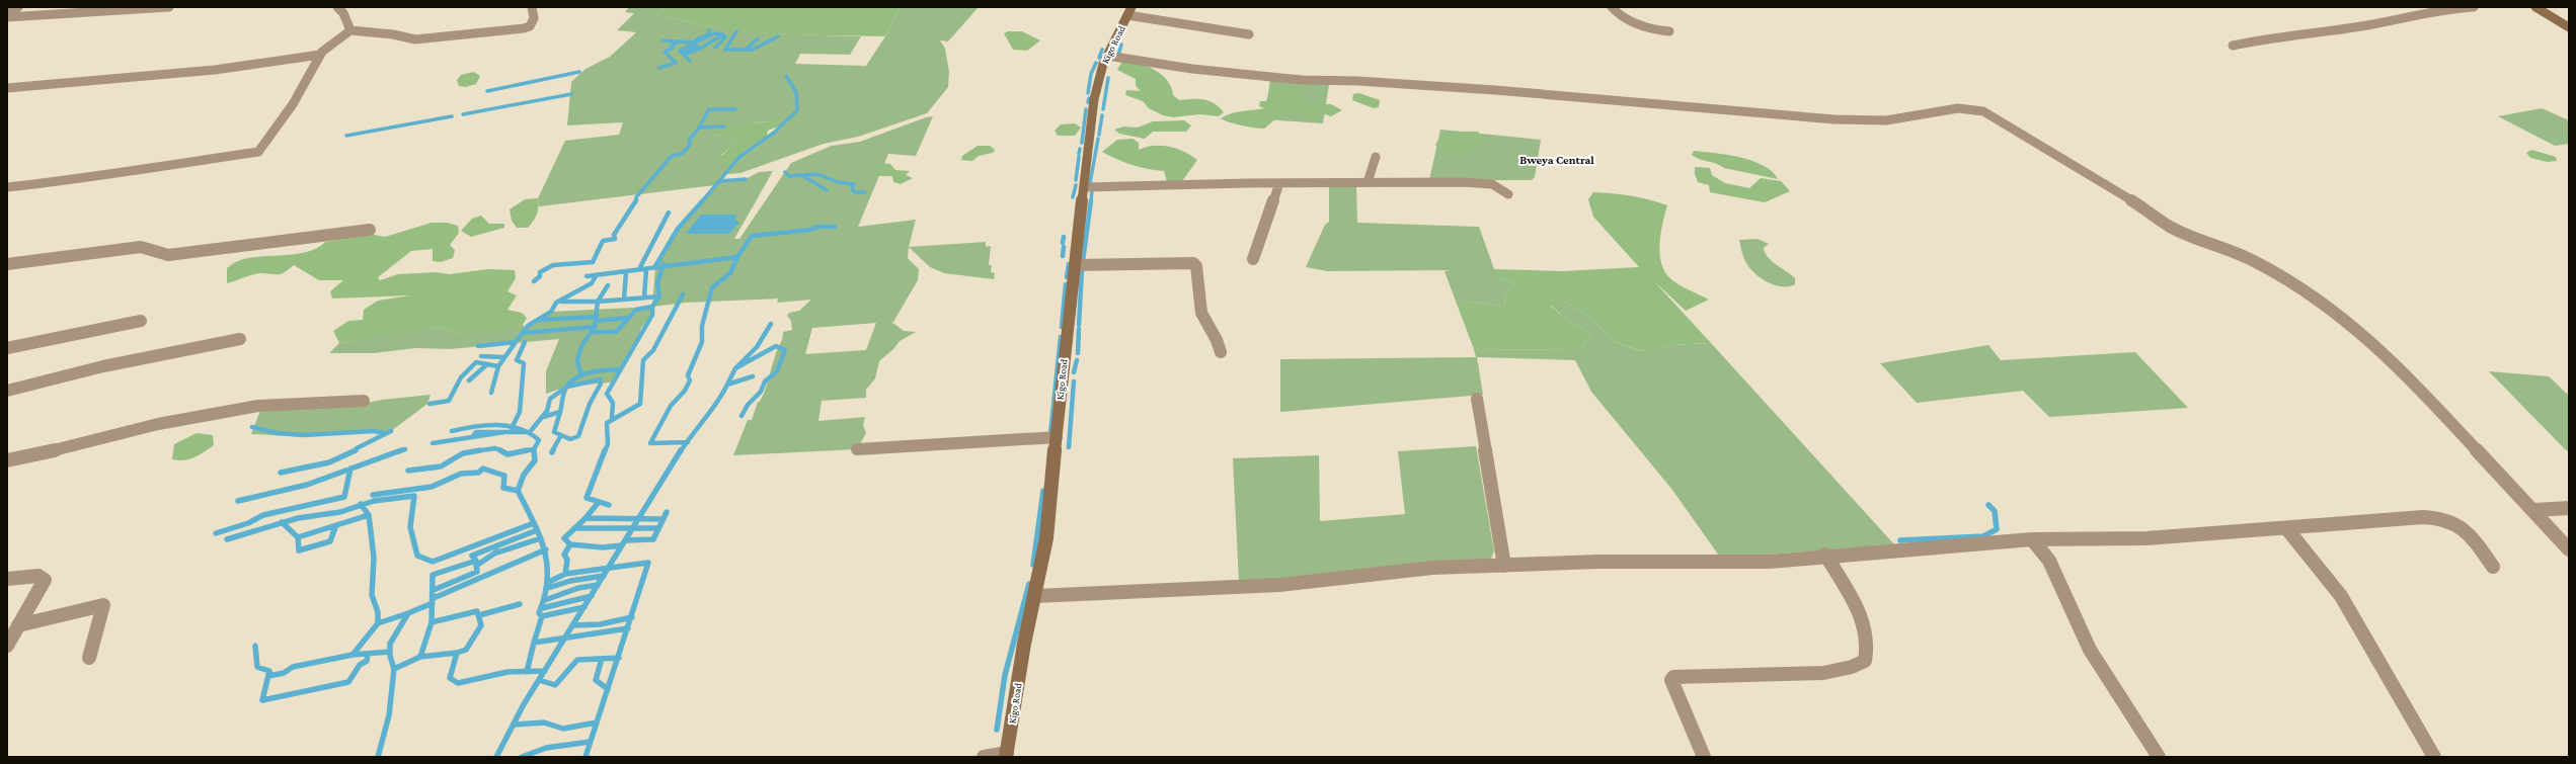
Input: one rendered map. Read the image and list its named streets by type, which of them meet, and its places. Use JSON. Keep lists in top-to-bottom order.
{
  "streets": {
    "street": ["Kigo Road"]
  },
  "districts": ["Bweya Central"]
}
